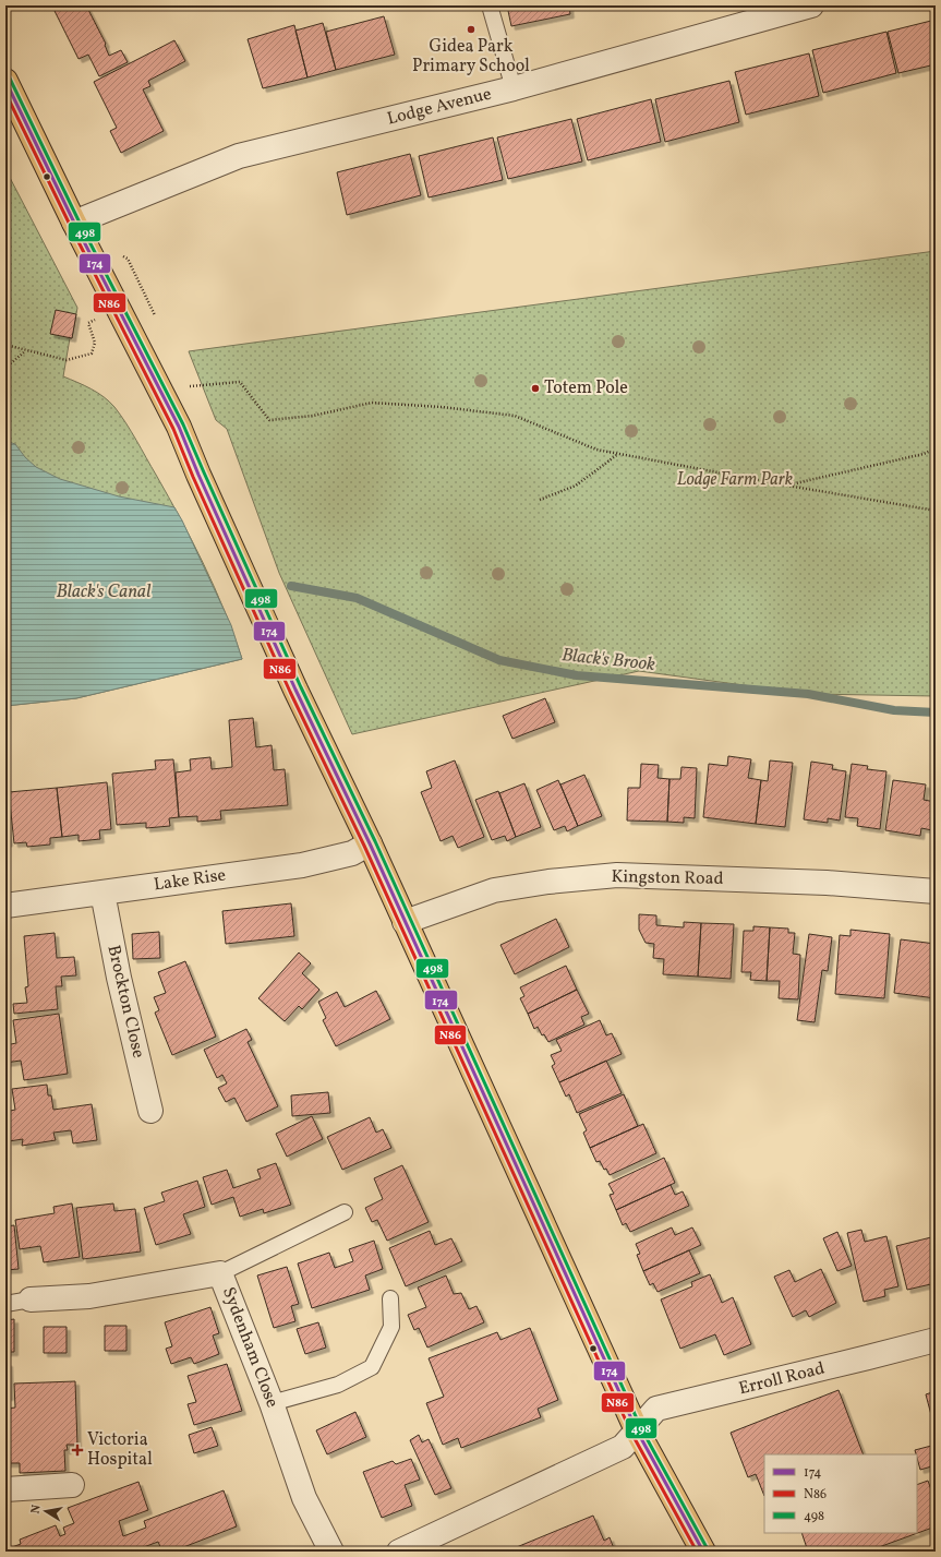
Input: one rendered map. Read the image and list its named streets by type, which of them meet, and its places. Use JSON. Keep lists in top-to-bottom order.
{
  "streets": {
    "street": [
      "Lodge Avenue",
      "Kingston Road",
      "Lake Rise",
      "Brockton Close",
      "Sydenham Close",
      "Erroll Road"
    ]
  },
  "crossings": [
    ["Lake Rise", "Brockton Close"]
  ],
  "water": ["Black's Canal", "Black's Brook"],
  "parks": ["Lodge Farm Park"],
  "places": {
    "other": ["Gidea Park Primary School", "Totem Pole"],
    "health": ["Victoria Hospital"]
  },
  "lines": ["transit line 498", "transit line 174", "transit line N86"],
  "legend": ["174", "N86", "498"],
  "north": "left"
}
